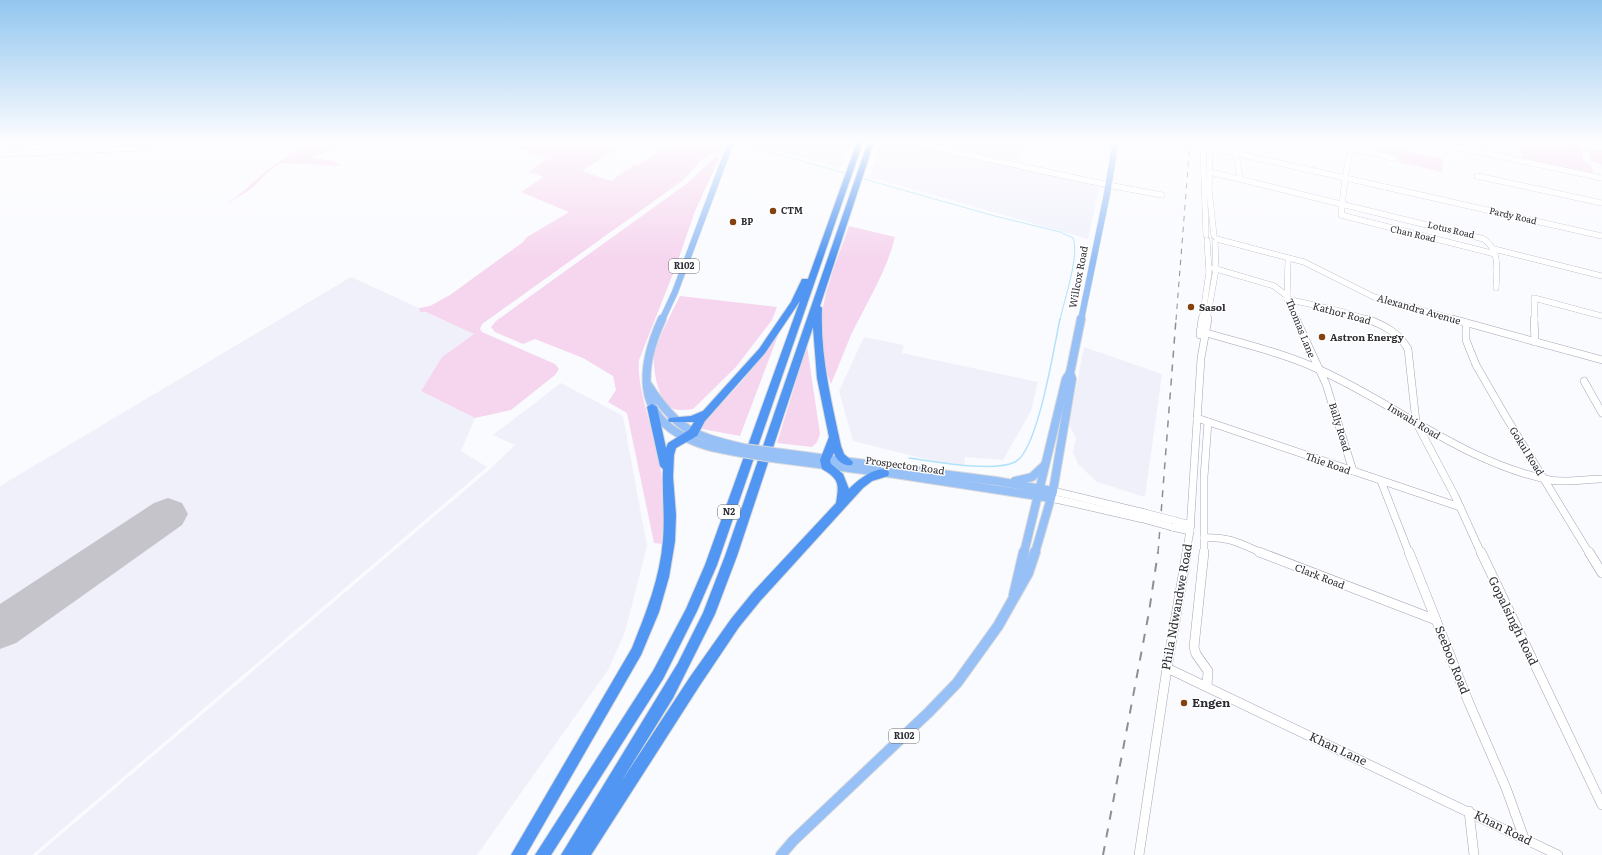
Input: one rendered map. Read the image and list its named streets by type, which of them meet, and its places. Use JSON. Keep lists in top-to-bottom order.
{
  "streets": {
    "highway": ["N2"],
    "main road": ["R102", "Willcox Road", "Prospecton Road"],
    "street": [
      "Pardy Road",
      "Lotus Road",
      "Chan Road",
      "Alexandra Avenue",
      "Kathor Road",
      "Thomas Lane",
      "Inwabi Road",
      "Bally Road",
      "Gokul Road",
      "Thie Road",
      "Clark Road",
      "Phila Ndwandwe Road",
      "Gopalsingh Road",
      "Seeboo Road",
      "Khan Lane",
      "Khan Road"
    ]
  },
  "crossings": [
    ["Lotus Road", "Chan Road"],
    ["R102", "Willcox Road"],
    ["R102", "Prospecton Road"],
    ["Willcox Road", "Prospecton Road"],
    ["Alexandra Avenue", "Gokul Road"],
    ["Alexandra Avenue", "Phila Ndwandwe Road"],
    ["Kathor Road", "Thomas Lane"],
    ["Kathor Road", "Inwabi Road"],
    ["Kathor Road", "Gopalsingh Road"],
    ["Thomas Lane", "Inwabi Road"],
    ["Thomas Lane", "Bally Road"],
    ["Inwabi Road", "Bally Road"],
    ["Inwabi Road", "Gokul Road"],
    ["Inwabi Road", "Phila Ndwandwe Road"],
    ["Inwabi Road", "Gopalsingh Road"],
    ["Bally Road", "Thie Road"],
    ["Thie Road", "Phila Ndwandwe Road"],
    ["Thie Road", "Gopalsingh Road"],
    ["Thie Road", "Seeboo Road"],
    ["Prospecton Road", "Phila Ndwandwe Road"],
    ["Clark Road", "Phila Ndwandwe Road"],
    ["Clark Road", "Seeboo Road"],
    ["Phila Ndwandwe Road", "Khan Lane"],
    ["Seeboo Road", "Khan Road"],
    ["Khan Lane", "Khan Road"]
  ],
  "places": [
    "CTM",
    "BP",
    "Sasol",
    "Astron Energy",
    "Engen"
  ]
}
